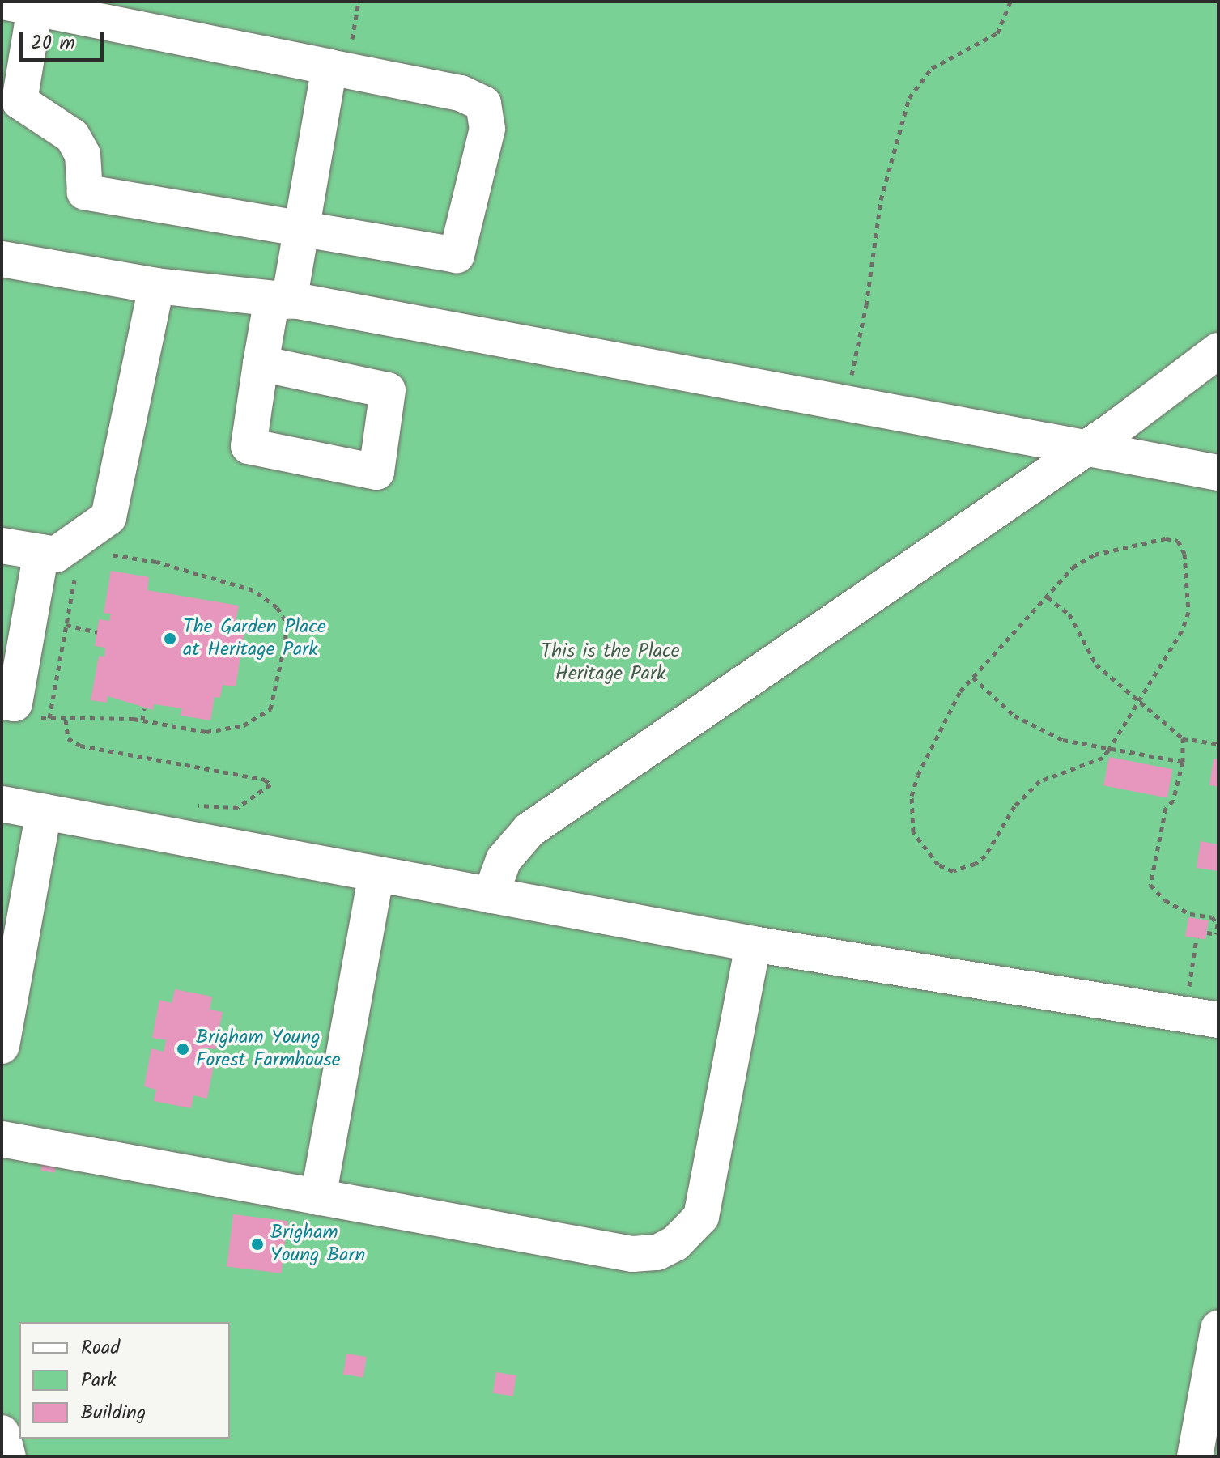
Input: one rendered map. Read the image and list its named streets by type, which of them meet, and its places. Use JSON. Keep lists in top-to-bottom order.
{
  "parks": ["This is the Place Heritage Park"],
  "places": ["The Garden Place at Heritage Park", "Brigham Young Forest Farmhouse", "Brigham Young Barn"],
  "legend": ["Road", "Park", "Building"],
  "scale_bar": "20 m"
}
